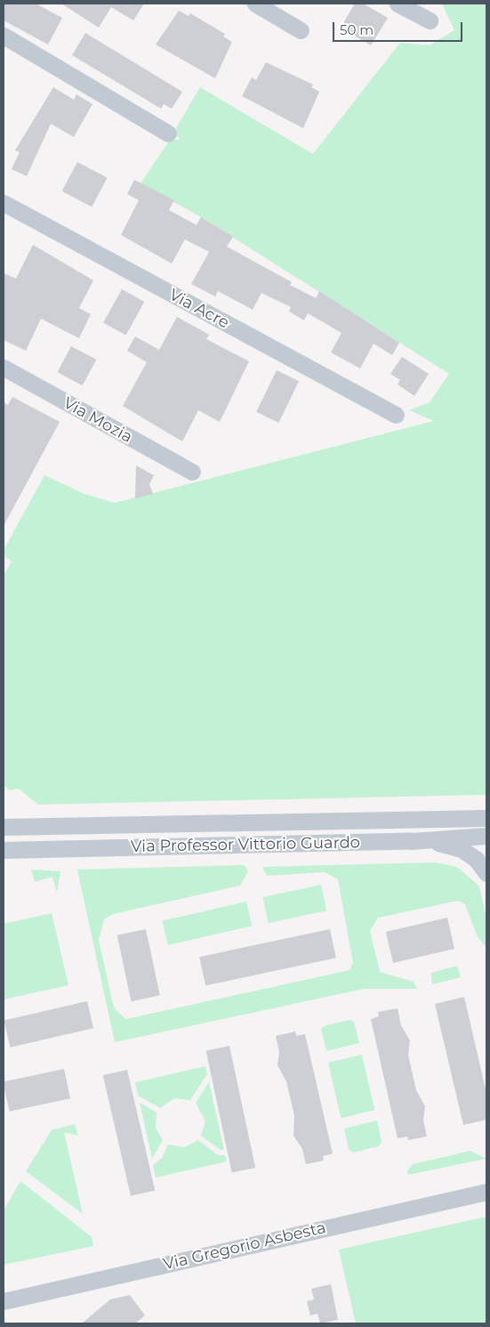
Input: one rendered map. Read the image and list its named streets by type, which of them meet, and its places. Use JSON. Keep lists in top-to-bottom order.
{
  "streets": {
    "street": [
      "Via Acre",
      "Via Mozia",
      "Via Professor Vittorio Guardo",
      "Via Gregorio Asbesta"
    ]
  },
  "scale_bar": "50 m"
}
